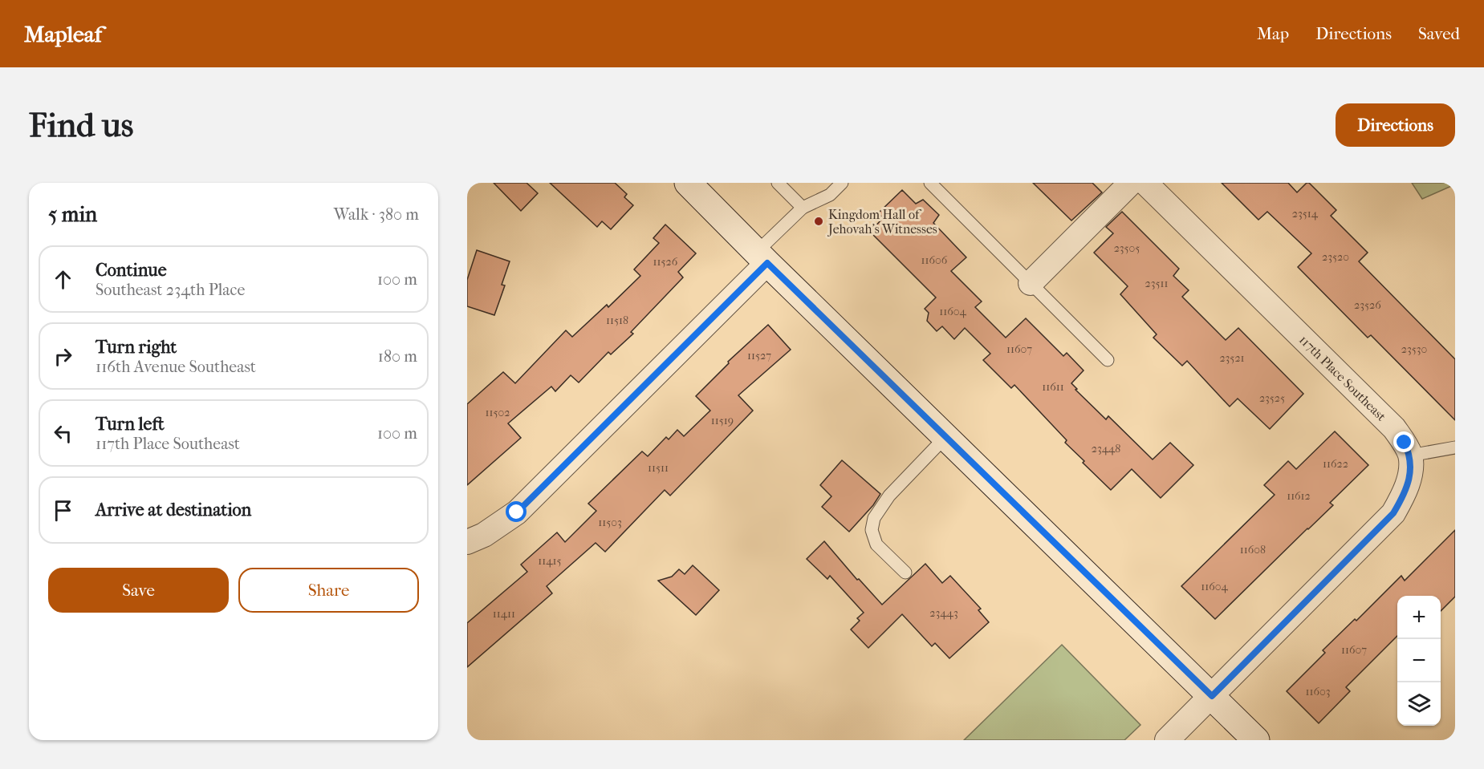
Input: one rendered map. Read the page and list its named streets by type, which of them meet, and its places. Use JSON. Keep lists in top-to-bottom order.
{
  "streets": {
    "street": ["117th Place Southeast"]
  },
  "places": ["Kingdom Hall of Jehovah's Witnesses"],
  "house_numbers": [
    "23514",
    "23505",
    "23520",
    "11606",
    "11526",
    "23511",
    "23526",
    "11604",
    "11518",
    "11607",
    "23530",
    "11527",
    "23521",
    "11611",
    "23525",
    "11502",
    "11519",
    "23448",
    "11622",
    "11511",
    "11612",
    "11503",
    "11608",
    "11415",
    "11604",
    "23443",
    "11411",
    "11607",
    "11603"
  ],
  "page": {
    "header": "Mapleaf",
    "nav": ["Map", "Directions", "Saved"],
    "buttons": [
      "Directions",
      ["Save", "Share"]
    ],
    "title": "Find us",
    "heading": ["5 min", "Walk · 380 m"],
    "list": [
      ["Continue", "Southeast 234th Place", "100 m"],
      ["Turn right", "116th Avenue Southeast", "180 m"],
      ["Turn left", "117th Place Southeast", "100 m"],
      "Arrive at destination"
    ],
    "map_buttons": ["+", "−"]
  }
}
